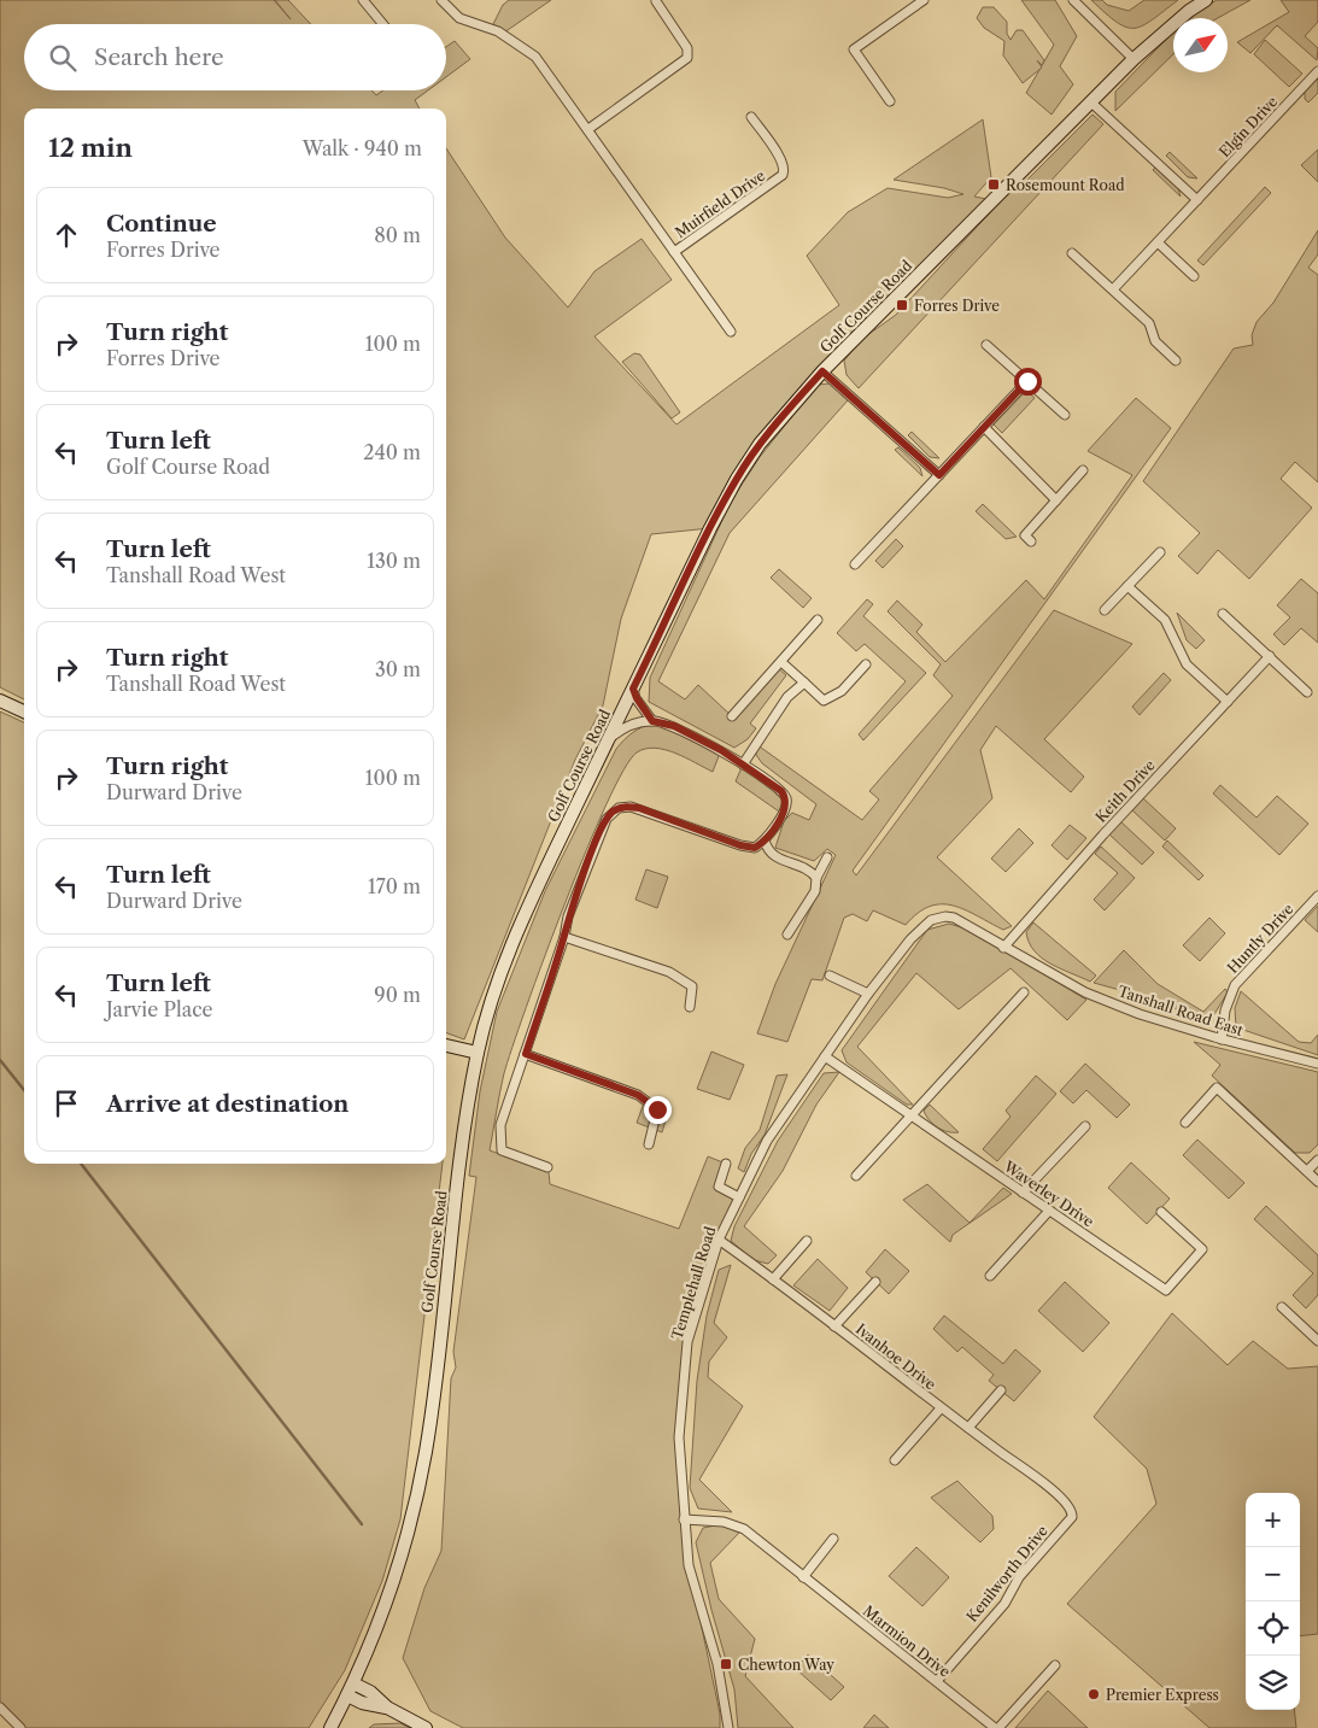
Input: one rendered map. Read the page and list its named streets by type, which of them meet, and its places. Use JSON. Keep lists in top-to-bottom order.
{
  "streets": {
    "street": [
      "Elgin Drive",
      "Muirfield Drive",
      "Golf Course Road",
      "Keith Drive",
      "Huntly Drive",
      "Tanshall Road East",
      "Waverley Drive",
      "Templehall Road",
      "Ivanhoe Drive",
      "Kenilworth Drive",
      "Marmion Drive"
    ]
  },
  "crossings": [
    ["Keith Drive", "Tanshall Road East"],
    ["Huntly Drive", "Tanshall Road East"],
    ["Tanshall Road East", "Templehall Road"],
    ["Waverley Drive", "Templehall Road"],
    ["Templehall Road", "Ivanhoe Drive"],
    ["Templehall Road", "Marmion Drive"],
    ["Ivanhoe Drive", "Kenilworth Drive"],
    ["Kenilworth Drive", "Marmion Drive"]
  ],
  "places": {
    "transit": ["Rosemount Road", "Forres Drive", "Chewton Way"],
    "other": ["Premier Express"]
  },
  "north": "top right",
  "page": {
    "search": "Search here",
    "heading": ["12 min", "Walk · 940 m"],
    "list": [
      ["Continue", "Forres Drive", "80 m"],
      ["Turn right", "Forres Drive", "100 m"],
      ["Turn left", "Golf Course Road", "240 m"],
      ["Turn left", "Tanshall Road West", "130 m"],
      ["Turn right", "Tanshall Road West", "30 m"],
      ["Turn right", "Durward Drive", "100 m"],
      ["Turn left", "Durward Drive", "170 m"],
      ["Turn left", "Jarvie Place", "90 m"],
      "Arrive at destination"
    ],
    "map_buttons": ["+", "−"]
  }
}
